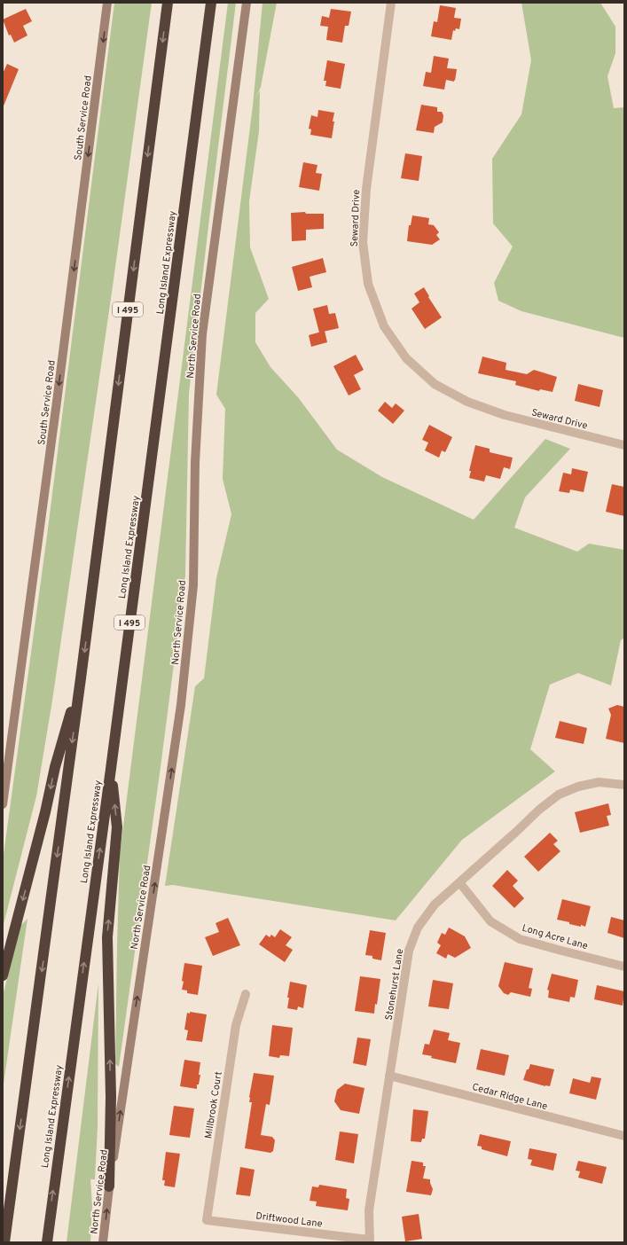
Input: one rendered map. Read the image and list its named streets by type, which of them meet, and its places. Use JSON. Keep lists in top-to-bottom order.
{
  "streets": {
    "highway": ["Long Island Expressway", "I 495"],
    "main road": ["South Service Road", "North Service Road"],
    "street": [
      "Seward Drive",
      "Long Acre Lane",
      "Stonehurst Lane",
      "Cedar Ridge Lane",
      "Millbrook Court",
      "Driftwood Lane"
    ]
  },
  "crossings": [
    ["Long Acre Lane", "Stonehurst Lane"],
    ["Stonehurst Lane", "Cedar Ridge Lane"],
    ["Stonehurst Lane", "Driftwood Lane"],
    ["Millbrook Court", "Driftwood Lane"]
  ],
  "one_way": ["South Service Road", "North Service Road"]
}
